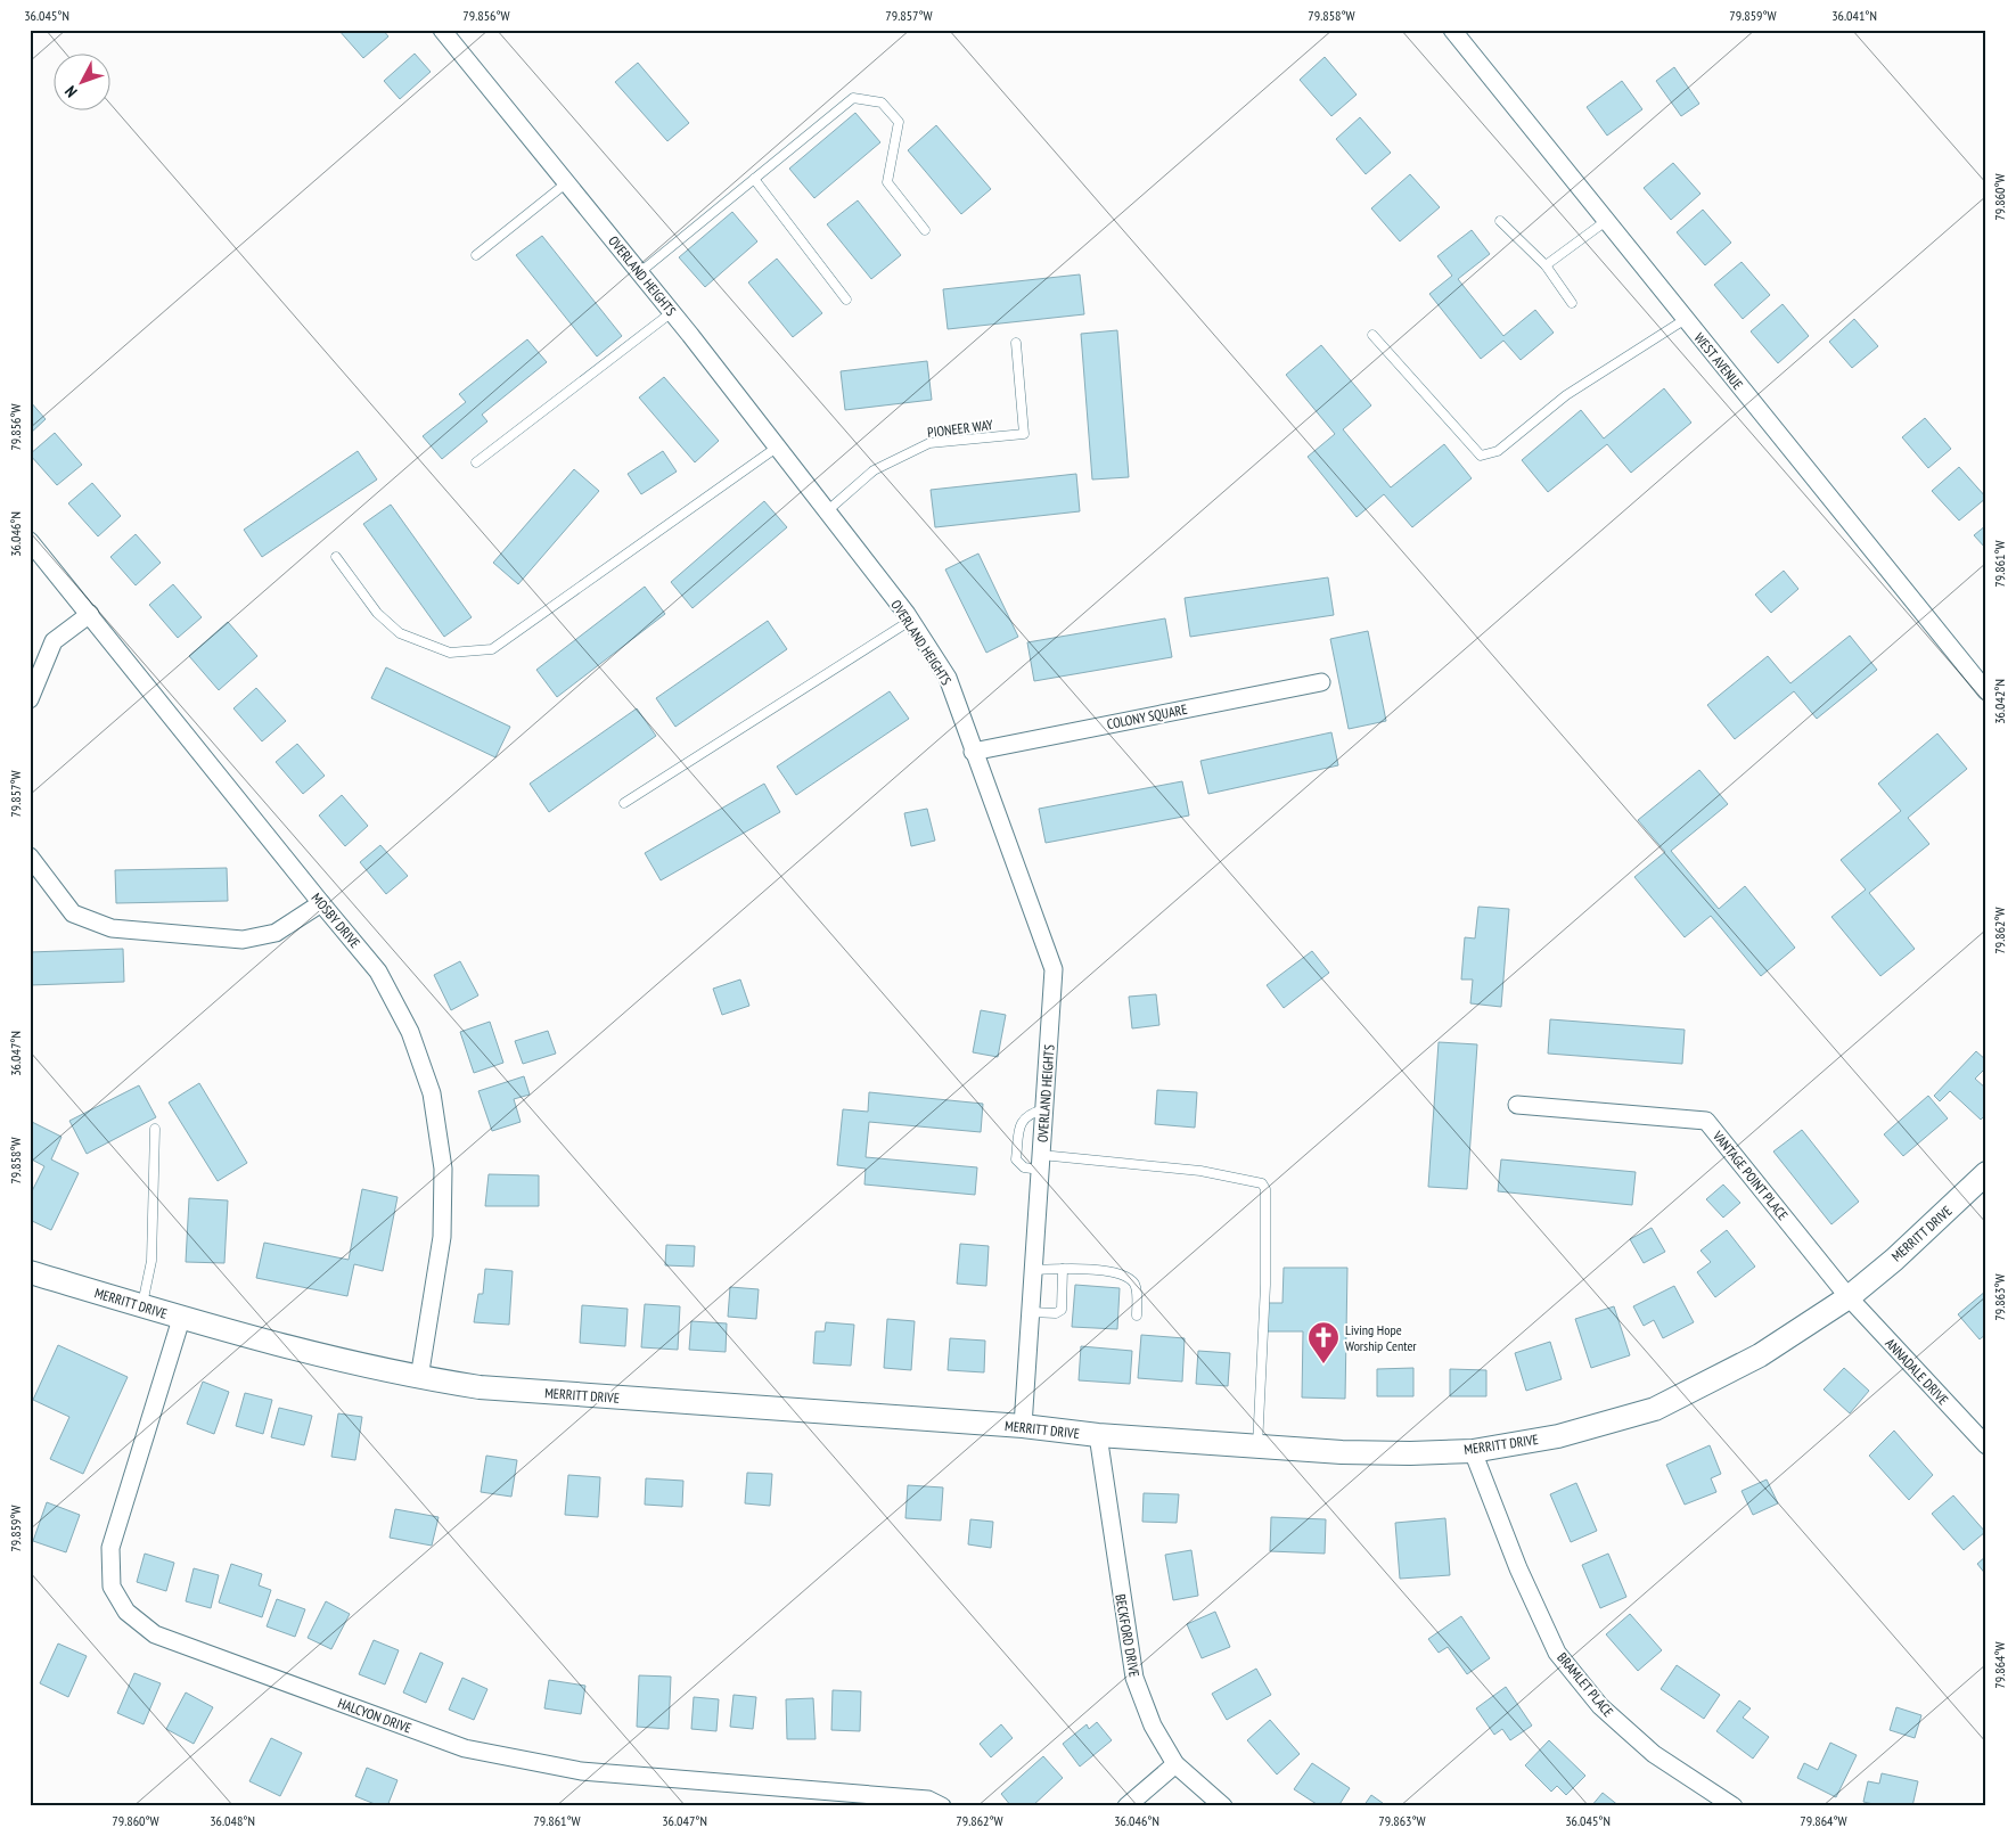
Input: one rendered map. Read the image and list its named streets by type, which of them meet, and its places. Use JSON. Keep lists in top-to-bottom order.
{
  "streets": {
    "main road": ["MERRITT DRIVE"],
    "street": [
      "OVERLAND HEIGHTS",
      "WEST AVENUE",
      "COLONY SQUARE",
      "MOSBY DRIVE",
      "VANTAGE POINT PLACE",
      "ANNADALE DRIVE",
      "BECKFORD DRIVE",
      "BRAMLET PLACE",
      "HALCYON DRIVE"
    ],
    "lane": ["PIONEER WAY"]
  },
  "crossings": [
    ["OVERLAND HEIGHTS", "PIONEER WAY"],
    ["OVERLAND HEIGHTS", "COLONY SQUARE"],
    ["OVERLAND HEIGHTS", "MERRITT DRIVE"],
    ["MOSBY DRIVE", "MERRITT DRIVE"],
    ["VANTAGE POINT PLACE", "MERRITT DRIVE"],
    ["VANTAGE POINT PLACE", "ANNADALE DRIVE"],
    ["MERRITT DRIVE", "ANNADALE DRIVE"],
    ["MERRITT DRIVE", "BECKFORD DRIVE"],
    ["MERRITT DRIVE", "BRAMLET PLACE"],
    ["MERRITT DRIVE", "HALCYON DRIVE"]
  ],
  "places": {
    "church": ["Living Hope Worship Center"]
  },
  "north": "bottom left",
  "coordinates": [
    "36.045°N",
    "79.856°W",
    "79.857°W",
    "79.858°W",
    "79.859°W",
    "36.041°N",
    "79.860°W",
    "36.046°N",
    "79.861°W",
    "36.042°N",
    "79.862°W",
    "36.047°N",
    "79.863°W",
    "79.864°W",
    "36.048°N"
  ]
}
